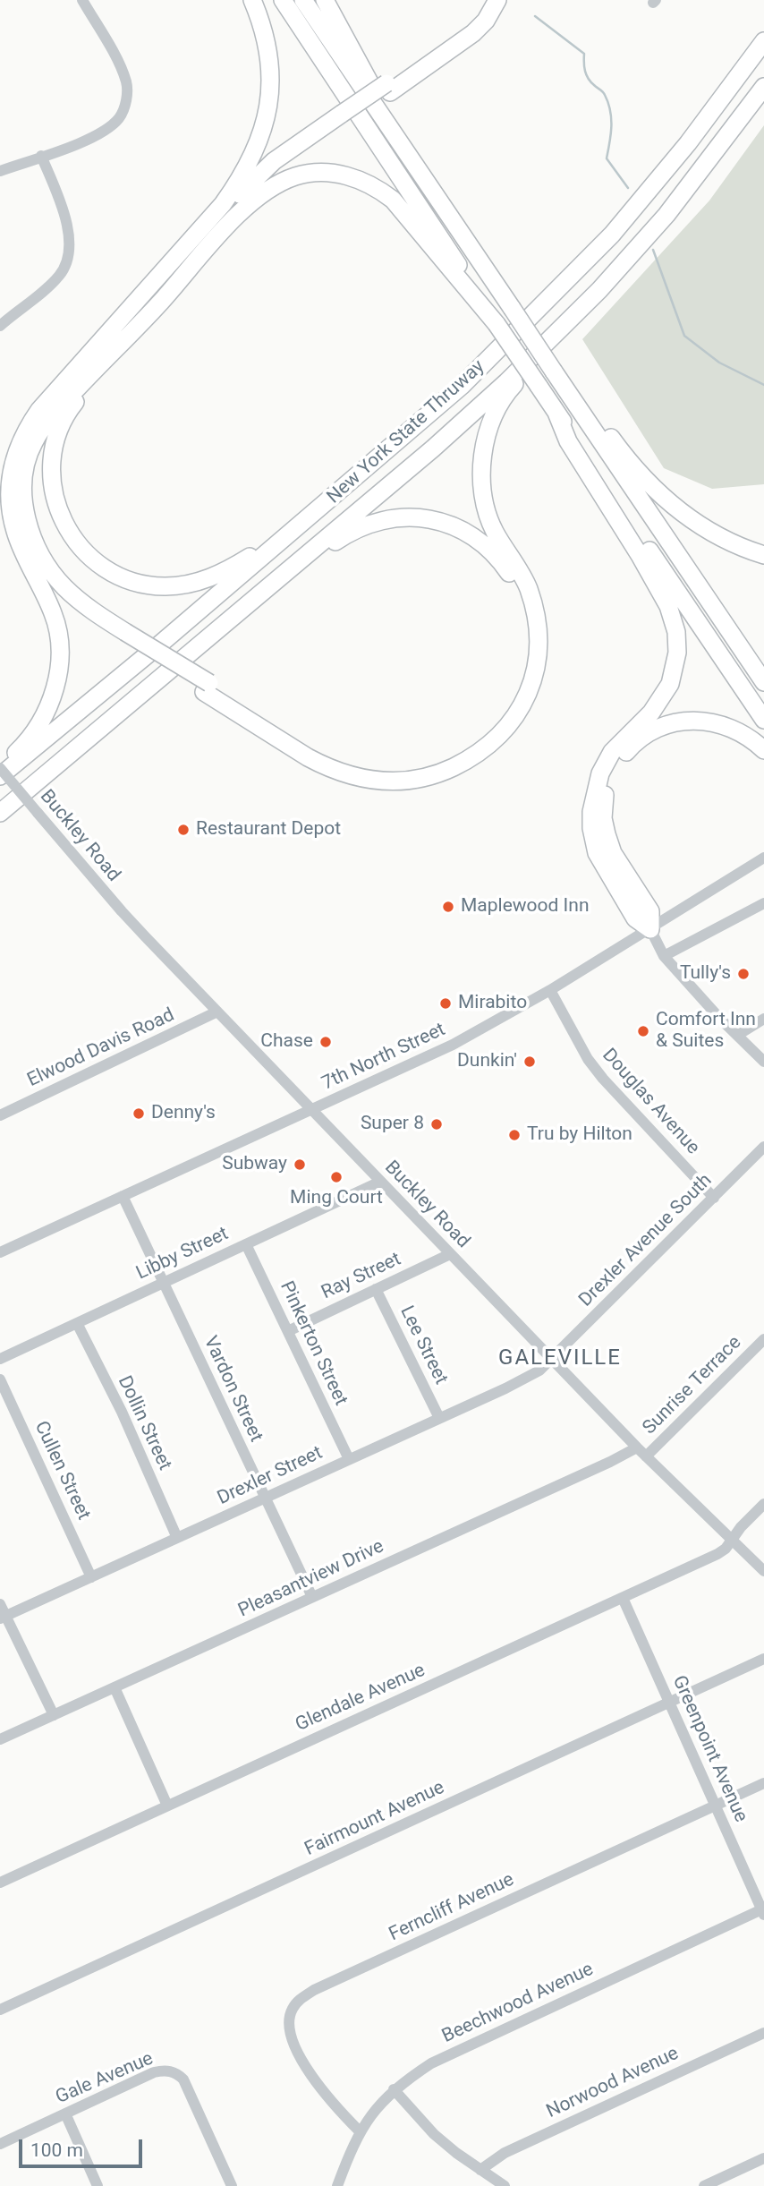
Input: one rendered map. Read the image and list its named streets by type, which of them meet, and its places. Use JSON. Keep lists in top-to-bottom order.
{
  "streets": {
    "highway": ["New York State Thruway"],
    "street": [
      "Buckley Road",
      "Elwood Davis Road",
      "7th North Street",
      "Douglas Avenue",
      "Drexler Avenue South",
      "Libby Street",
      "Ray Street",
      "Pinkerton Street",
      "Lee Street",
      "Sunrise Terrace",
      "Vardon Street",
      "Dollin Street",
      "Cullen Street",
      "Drexler Street",
      "Pleasantview Drive",
      "Glendale Avenue",
      "Greenpoint Avenue",
      "Fairmount Avenue",
      "Ferncliff Avenue",
      "Beechwood Avenue",
      "Gale Avenue",
      "Norwood Avenue"
    ]
  },
  "crossings": [
    ["Buckley Road", "Elwood Davis Road"],
    ["Buckley Road", "7th North Street"],
    ["Buckley Road", "Drexler Avenue South"],
    ["Buckley Road", "Libby Street"],
    ["Buckley Road", "Ray Street"],
    ["Buckley Road", "Sunrise Terrace"],
    ["Buckley Road", "Drexler Street"],
    ["Buckley Road", "Pleasantview Drive"],
    ["Buckley Road", "Glendale Avenue"],
    ["7th North Street", "Douglas Avenue"],
    ["7th North Street", "Vardon Street"],
    ["Douglas Avenue", "Drexler Avenue South"],
    ["Drexler Avenue South", "Drexler Street"],
    ["Libby Street", "Pinkerton Street"],
    ["Libby Street", "Vardon Street"],
    ["Libby Street", "Dollin Street"],
    ["Ray Street", "Pinkerton Street"],
    ["Ray Street", "Lee Street"],
    ["Pinkerton Street", "Drexler Street"],
    ["Lee Street", "Drexler Street"],
    ["Vardon Street", "Drexler Street"],
    ["Vardon Street", "Pleasantview Drive"],
    ["Dollin Street", "Drexler Street"],
    ["Cullen Street", "Drexler Street"],
    ["Glendale Avenue", "Greenpoint Avenue"],
    ["Greenpoint Avenue", "Fairmount Avenue"],
    ["Greenpoint Avenue", "Ferncliff Avenue"],
    ["Greenpoint Avenue", "Beechwood Avenue"],
    ["Ferncliff Avenue", "Beechwood Avenue"]
  ],
  "districts": ["GALEVILLE"],
  "places": [
    "Restaurant Depot",
    "Maplewood Inn",
    "Tully's",
    "Mirabito",
    "Comfort Inn & Suites",
    "Chase",
    "Dunkin'",
    "Denny's",
    "Super 8",
    "Tru by Hilton",
    "Subway",
    "Ming Court"
  ],
  "scale_bar": "100 m"
}
